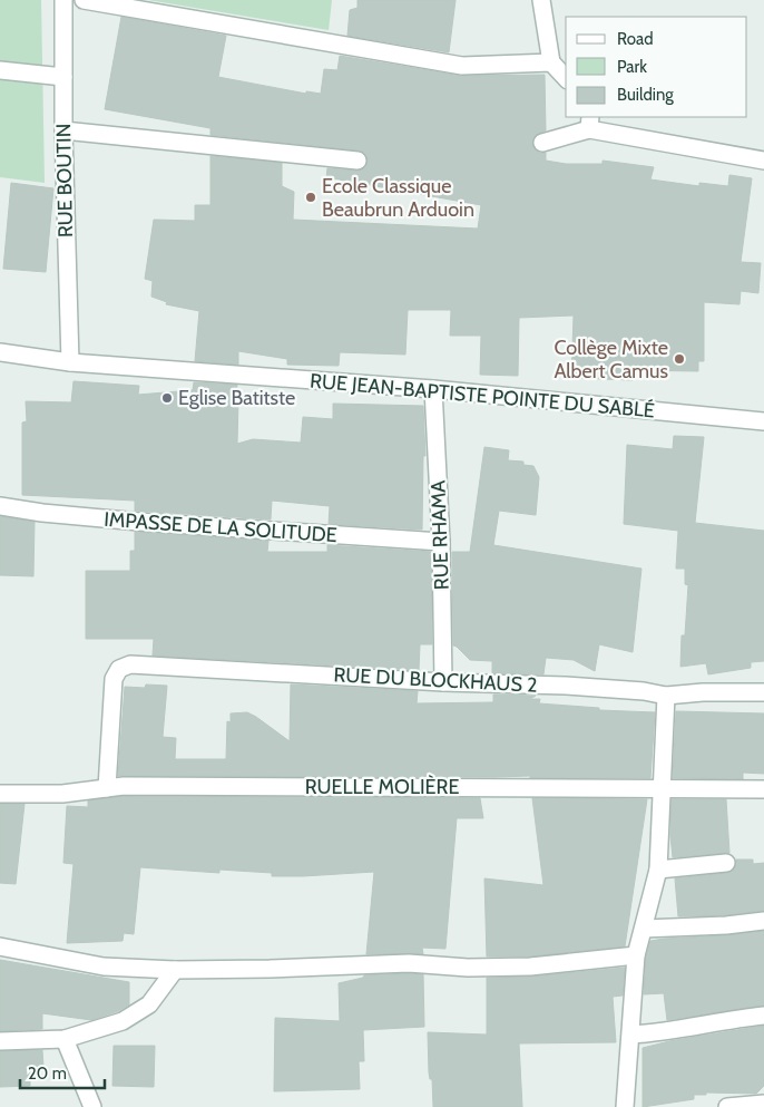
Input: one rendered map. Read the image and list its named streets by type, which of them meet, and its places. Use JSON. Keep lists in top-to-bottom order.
{
  "streets": {
    "street": [
      "RUE BOUTIN",
      "RUE JEAN-BAPTISTE POINTE DU SABLÉ",
      "IMPASSE DE LA SOLITUDE",
      "RUE RHAMA",
      "RUE DU BLOCKHAUS 2",
      "RUELLE MOLIÈRE"
    ]
  },
  "crossings": [
    ["RUE BOUTIN", "RUE JEAN-BAPTISTE POINTE DU SABLÉ"],
    ["RUE JEAN-BAPTISTE POINTE DU SABLÉ", "RUE RHAMA"],
    ["IMPASSE DE LA SOLITUDE", "RUE RHAMA"],
    ["RUE RHAMA", "RUE DU BLOCKHAUS 2"],
    ["RUE DU BLOCKHAUS 2", "RUELLE MOLIÈRE"]
  ],
  "places": ["Ecole Classique Beaubrun Arduoin", "Collège Mixte Albert Camus", "Eglise Batitste"],
  "legend": ["Road", "Park", "Building"],
  "scale_bar": "20 m"
}
